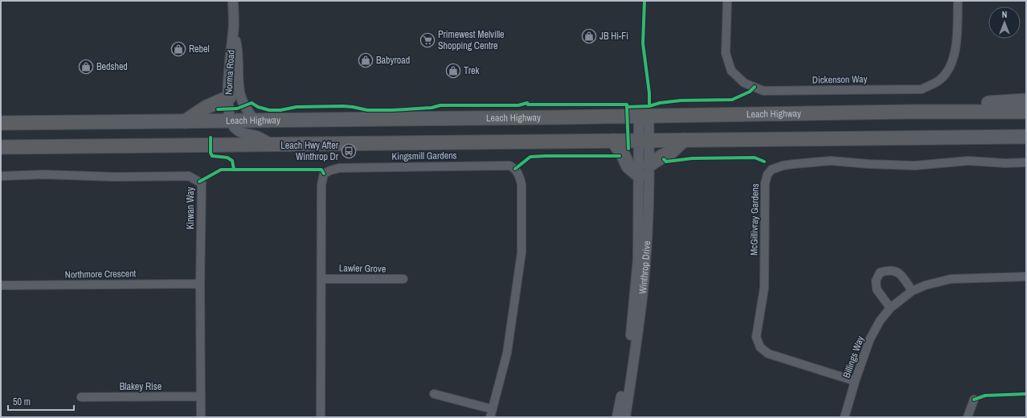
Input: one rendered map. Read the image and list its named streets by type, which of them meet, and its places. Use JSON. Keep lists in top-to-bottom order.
{
  "streets": {
    "highway": ["Leach Highway"],
    "street": [
      "Norma Road",
      "Dickenson Way",
      "Kingsmill Gardens",
      "Kirwan Way",
      "McGillivray Gardens",
      "Winthrop Drive",
      "Lawler Grove",
      "Northmore Crescent",
      "Billings Way",
      "Blakey Rise"
    ]
  },
  "crossings": [
    ["Norma Road", "Leach Highway"],
    ["Leach Highway", "Winthrop Drive"],
    ["Kingsmill Gardens", "Lawler Grove"],
    ["Kirwan Way", "Northmore Crescent"],
    ["Kirwan Way", "Blakey Rise"],
    ["McGillivray Gardens", "Billings Way"]
  ],
  "places": {
    "shop": [
      "JB Hi-Fi",
      "Rebel",
      "Babyroad",
      "Bedshed",
      "Trek"
    ],
    "supermarket": ["Primewest Melville Shopping Centre"],
    "bus stop": ["Leach Hwy After Winthrop Dr"]
  },
  "scale_bar": "50 m",
  "north": "top"
}
